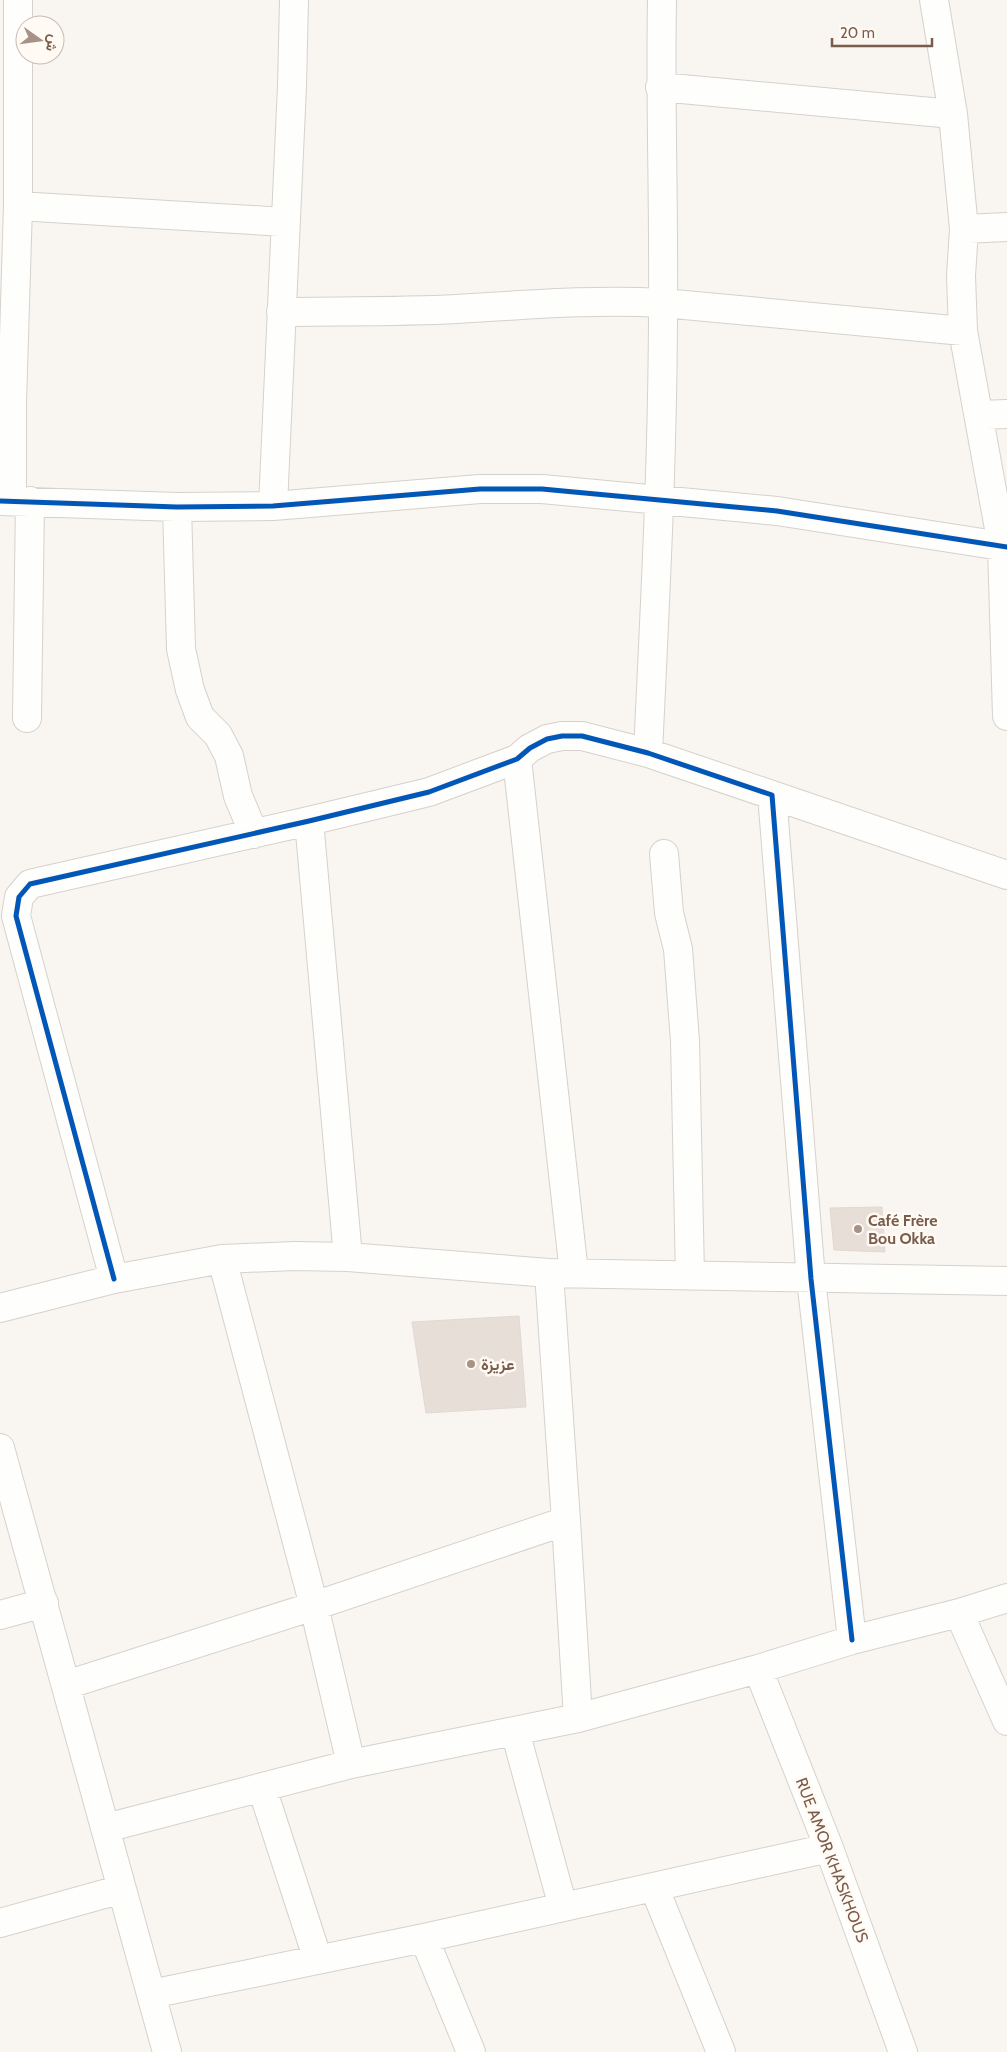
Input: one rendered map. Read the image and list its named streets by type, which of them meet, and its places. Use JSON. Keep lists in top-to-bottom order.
{
  "streets": {
    "street": ["RUE AMOR KHASKHOUS"]
  },
  "places": ["Café Frère Bou Okka", "عزيزة"],
  "scale_bar": "20 m",
  "north": "right"
}
